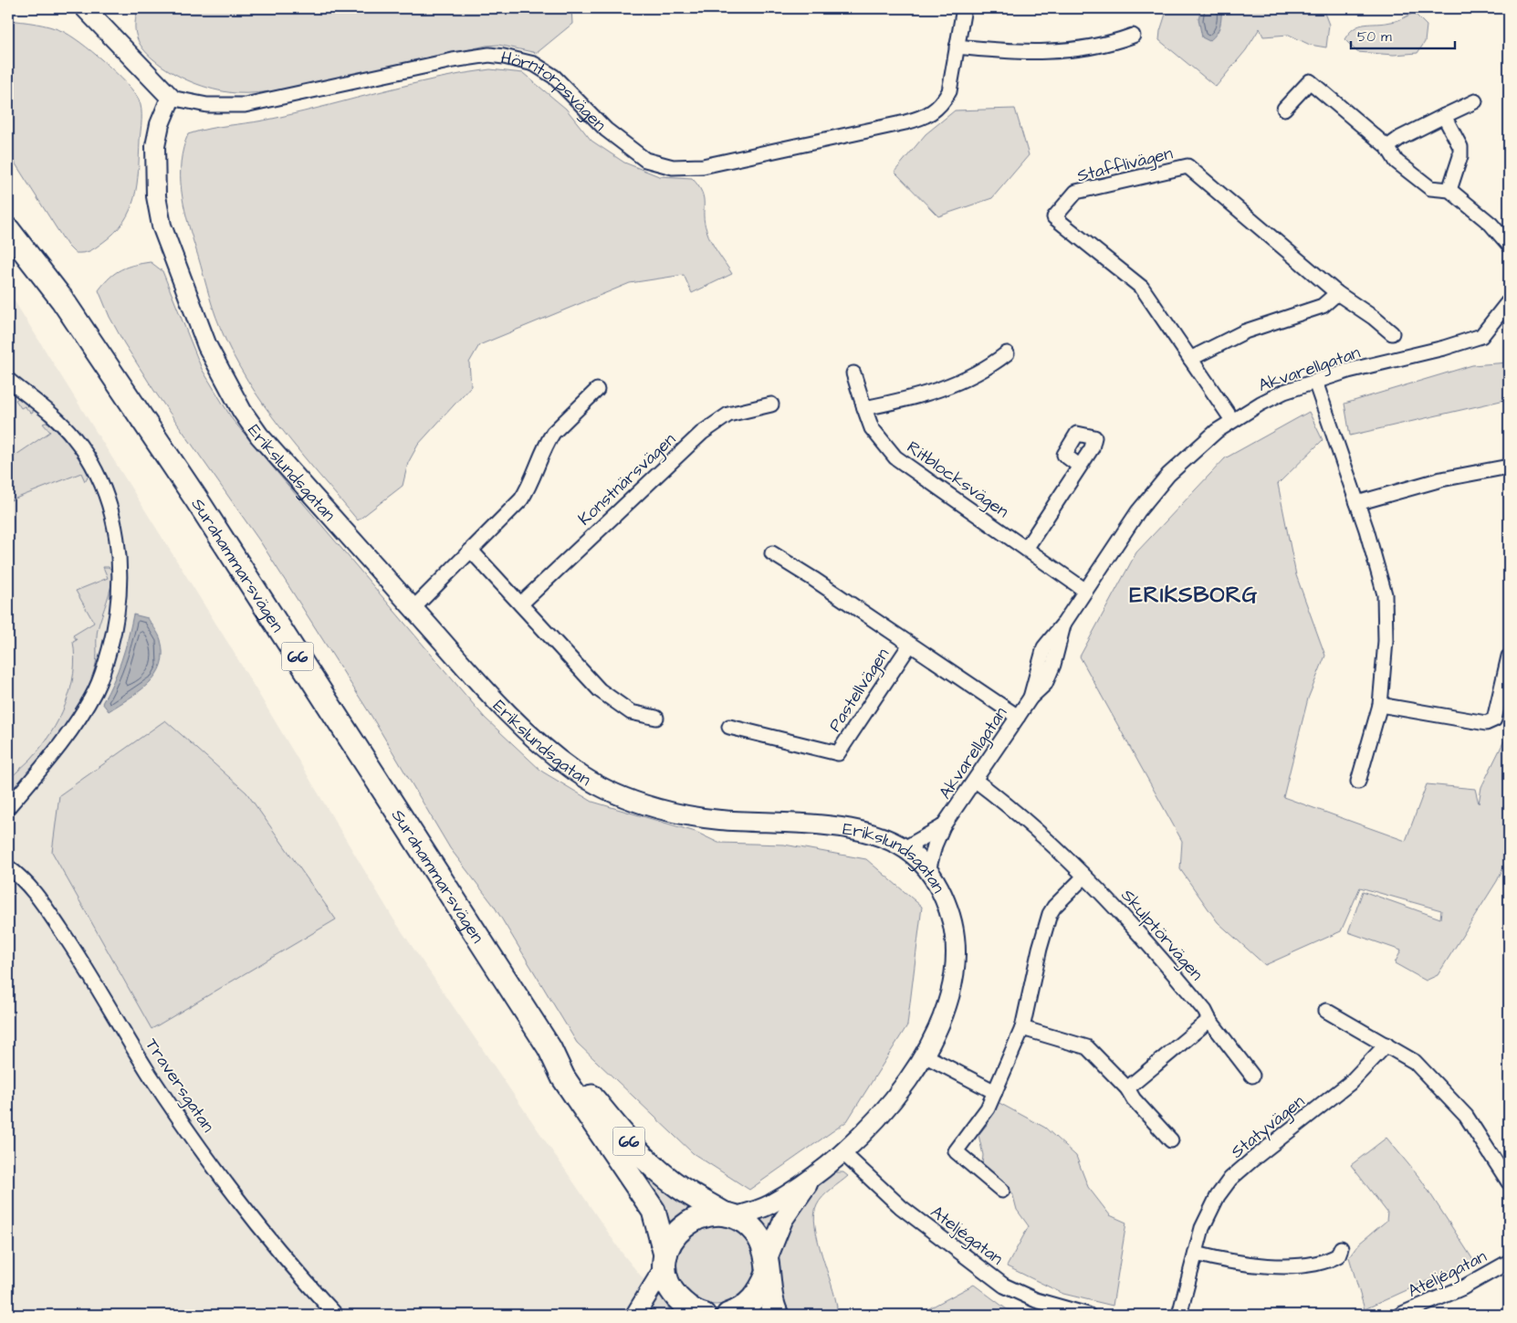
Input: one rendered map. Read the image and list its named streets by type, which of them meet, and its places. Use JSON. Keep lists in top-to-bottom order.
{
  "streets": {
    "main road": ["Surahammarsvägen", "66"],
    "street": [
      "Hörntorpsvägen",
      "Stafflivägen",
      "Akvarellgatan",
      "Erikslundsgatan",
      "Konstnärsvägen",
      "Ritblocksvägen",
      "Pastellvägen",
      "Skulptörvägen",
      "Traversgatan",
      "Statyvägen",
      "Ateljégatan"
    ]
  },
  "crossings": [
    ["Hörntorpsvägen", "Erikslundsgatan"],
    ["Stafflivägen", "Akvarellgatan"],
    ["Akvarellgatan", "Erikslundsgatan"],
    ["Akvarellgatan", "Ritblocksvägen"],
    ["Akvarellgatan", "Pastellvägen"],
    ["Akvarellgatan", "Skulptörvägen"],
    ["Erikslundsgatan", "Surahammarsvägen"],
    ["Erikslundsgatan", "66"],
    ["Erikslundsgatan", "Ateljégatan"],
    ["Surahammarsvägen", "66"]
  ],
  "districts": ["ERIKSBORG"],
  "scale_bar": "50 m"
}
